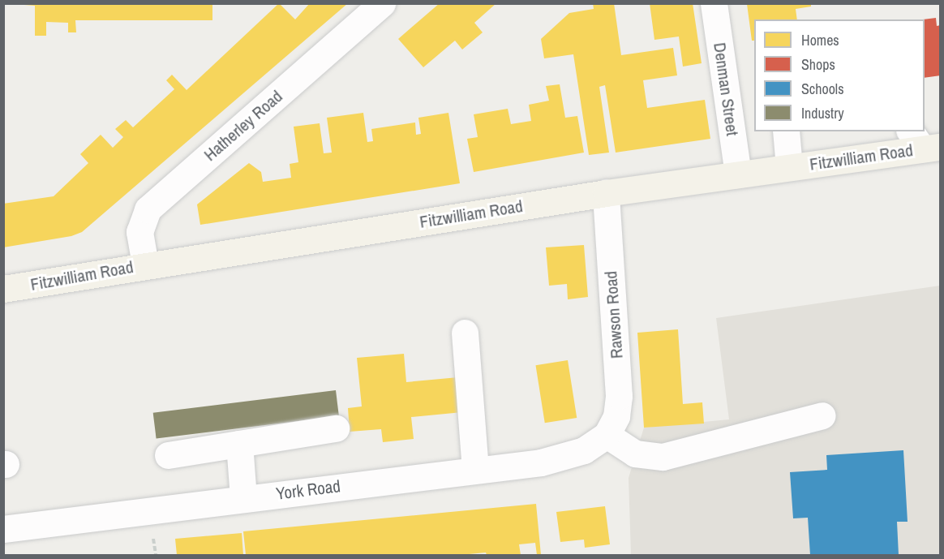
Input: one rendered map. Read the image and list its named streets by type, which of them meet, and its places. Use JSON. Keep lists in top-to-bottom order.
{
  "streets": {
    "main road": ["Fitzwilliam Road"],
    "street": [
      "Denman Street",
      "Hatherley Road",
      "Rawson Road",
      "York Road"
    ]
  },
  "crossings": [
    ["Denman Street", "Fitzwilliam Road"],
    ["Hatherley Road", "Fitzwilliam Road"],
    ["Fitzwilliam Road", "Rawson Road"],
    ["Rawson Road", "York Road"]
  ],
  "legend": [
    "Homes",
    "Shops",
    "Schools",
    "Industry"
  ]
}
